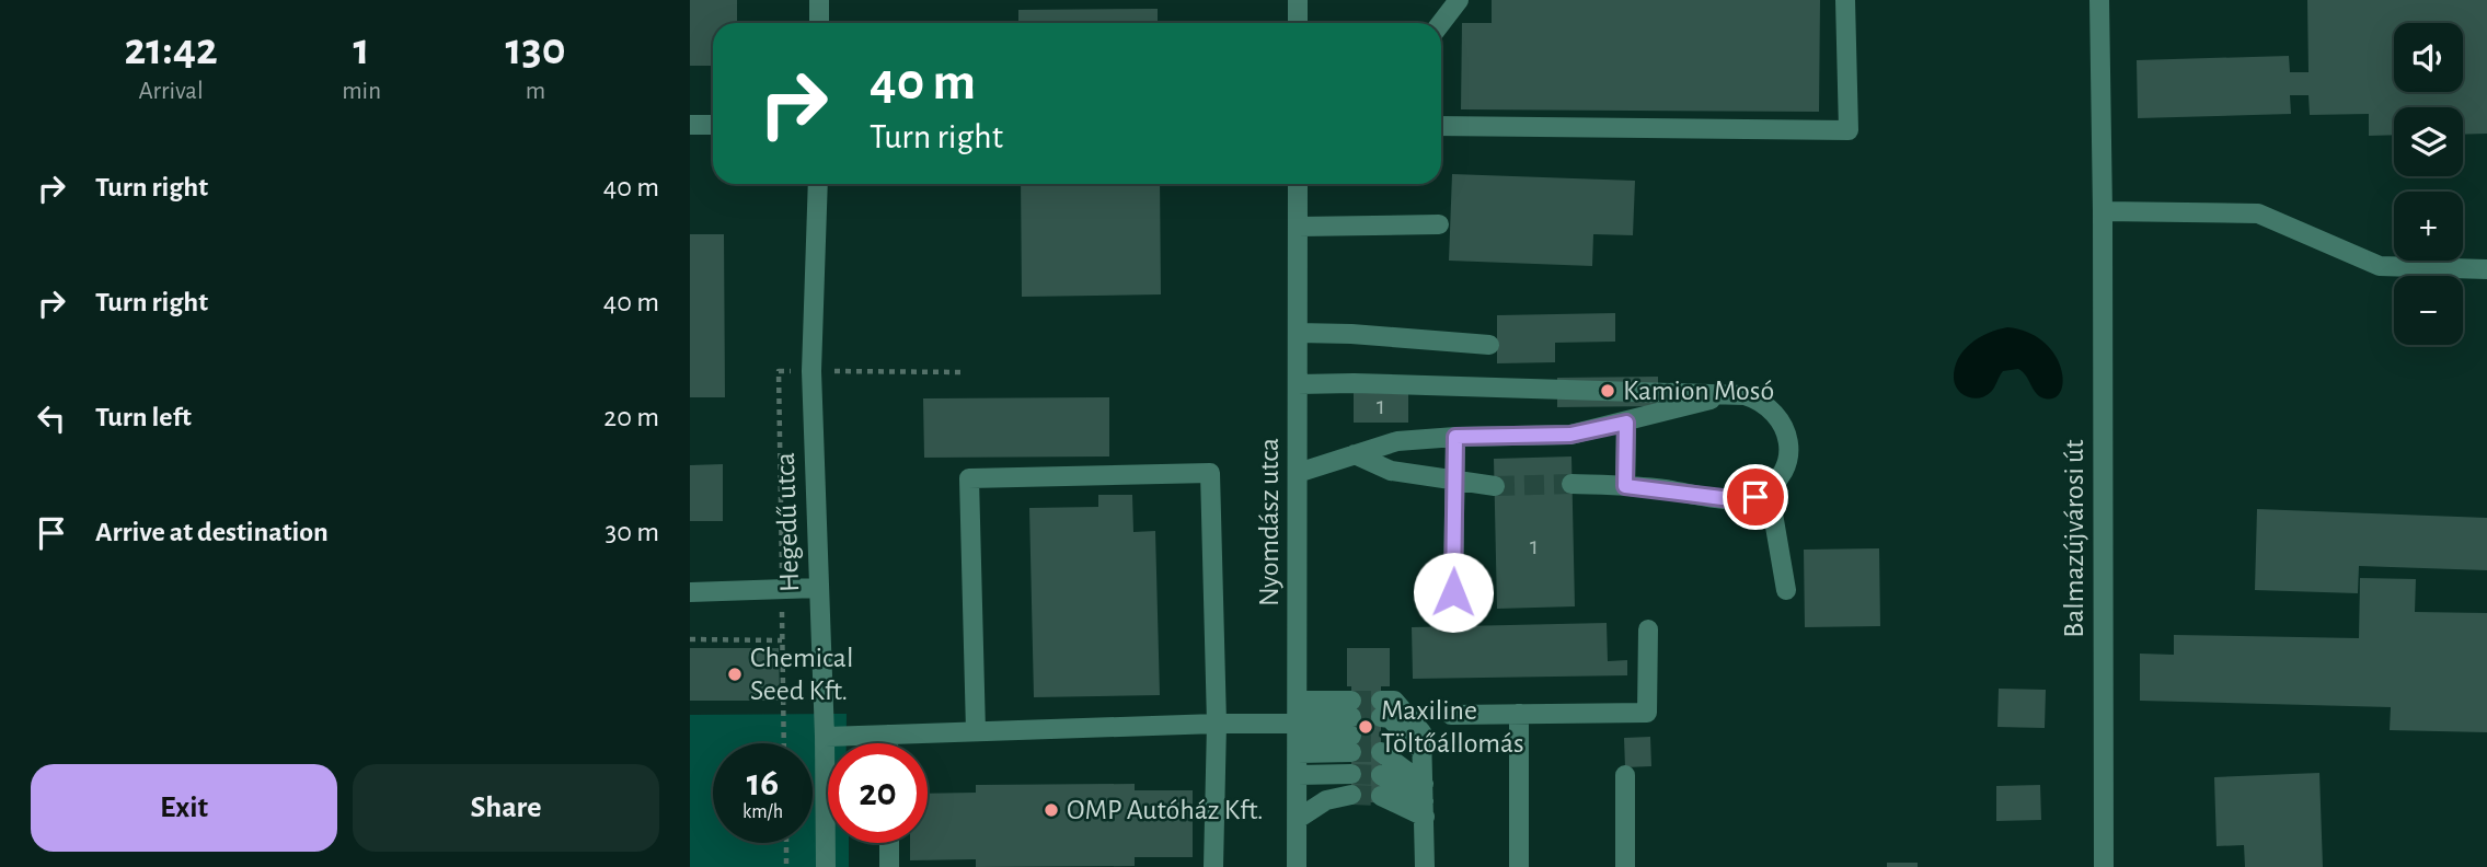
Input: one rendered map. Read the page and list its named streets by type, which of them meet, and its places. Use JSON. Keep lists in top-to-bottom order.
{
  "streets": {
    "street": ["Hegedű utca", "Nyomdász utca", "Balmazújvárosi út"]
  },
  "places": [
    "Kamion Mosó",
    "Chemical Seed Kft.",
    "Maxiline Töltőállomás",
    "OMP Autóház Kft."
  ],
  "house_numbers": ["1", "1"],
  "page": {
    "eta": [
      "21:42",
      "Arrival",
      "1",
      "min",
      "130",
      "m"
    ],
    "map_buttons": ["+", "−"],
    "turn": ["40 m", "Turn right"],
    "list": [
      {
        "name": "Turn right",
        "value": "40 m"
      },
      {
        "name": "Turn right",
        "value": "40 m"
      },
      {
        "name": "Turn left",
        "value": "20 m"
      },
      {
        "name": "Arrive at destination",
        "value": "30 m"
      }
    ],
    "speed": "16 km/h",
    "limit": "20",
    "buttons": ["Exit", "Share"]
  }
}
